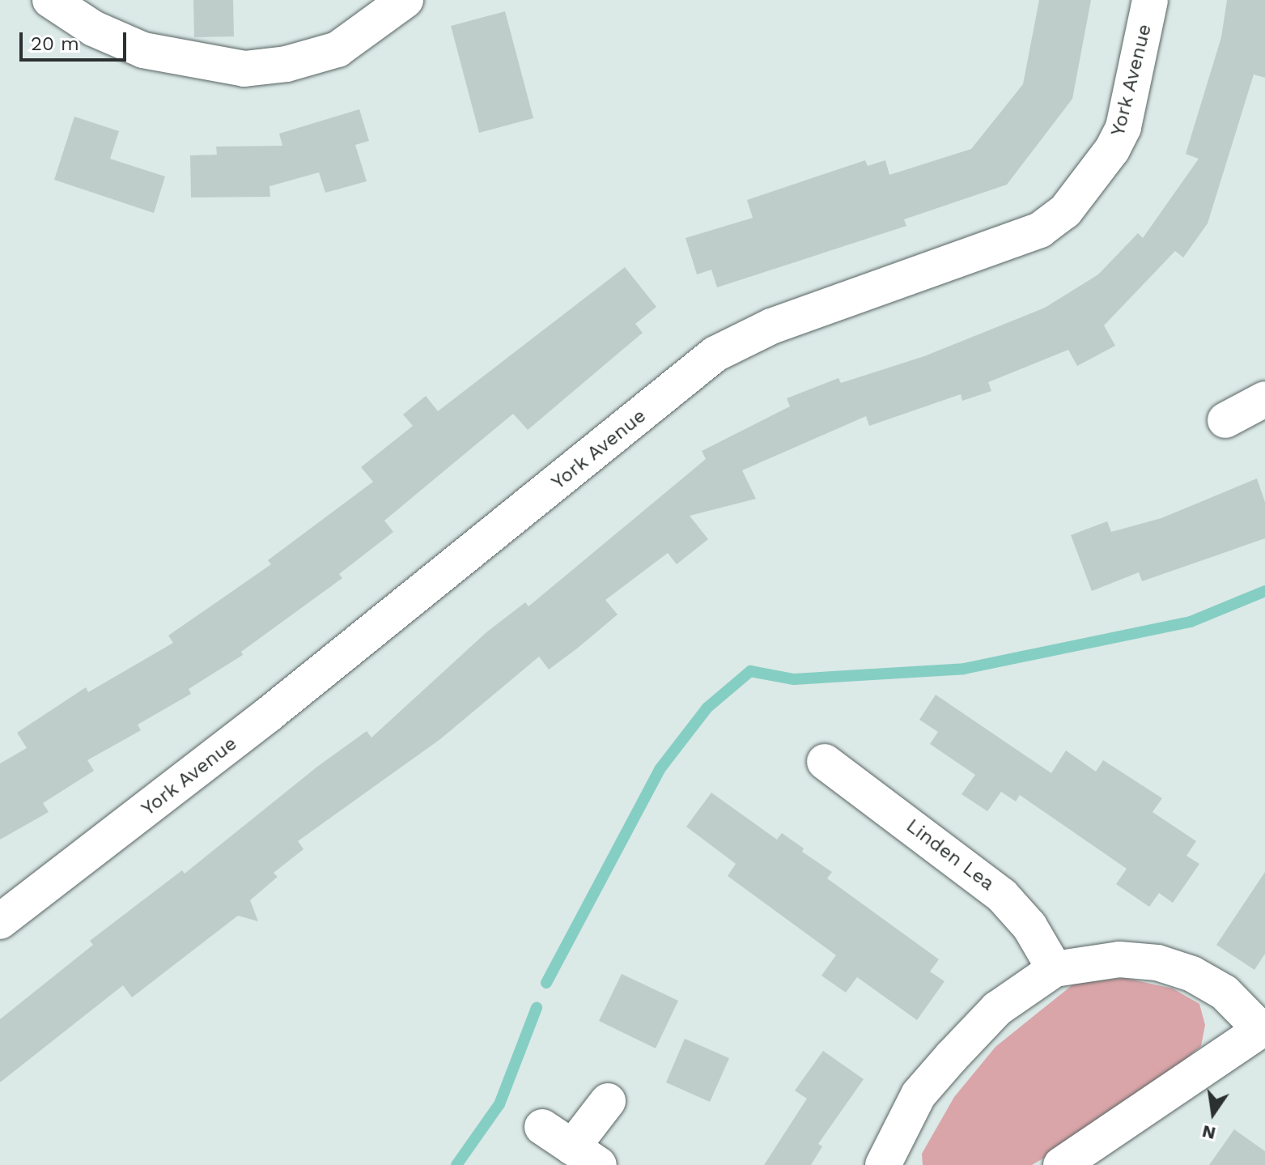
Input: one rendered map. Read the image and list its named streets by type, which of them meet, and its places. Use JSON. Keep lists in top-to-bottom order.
{
  "streets": {
    "street": ["York Avenue", "Linden Lea"]
  },
  "scale_bar": "20 m",
  "north": "bottom"
}
